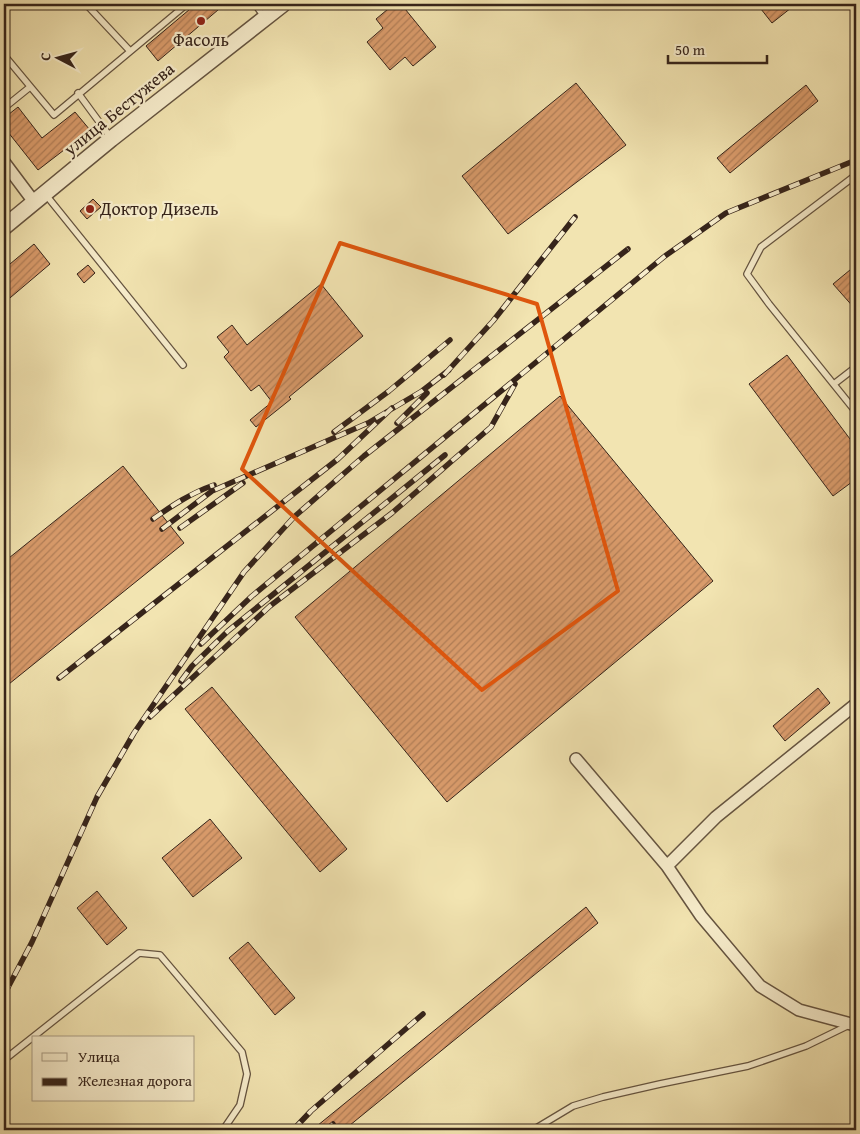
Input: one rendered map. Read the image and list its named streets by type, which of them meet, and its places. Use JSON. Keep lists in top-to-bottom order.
{
  "streets": {
    "street": ["улица Бестужева"]
  },
  "places": ["Фасоль", "Доктор Дизель"],
  "legend": ["Улица", "Железная дорога"],
  "scale_bar": "50 m",
  "north": "left"
}
